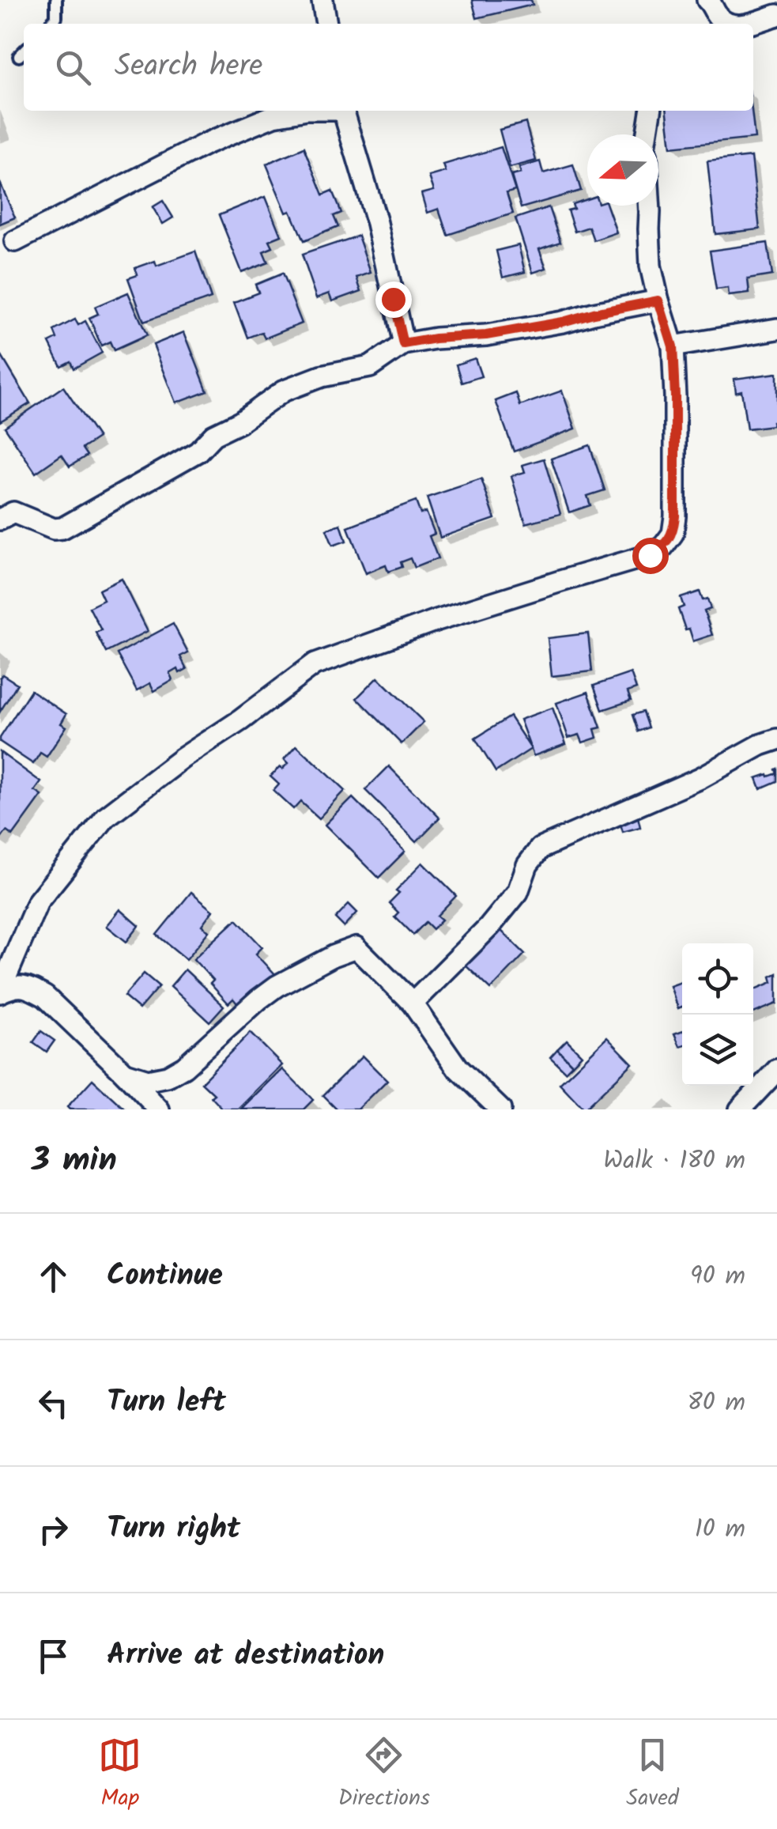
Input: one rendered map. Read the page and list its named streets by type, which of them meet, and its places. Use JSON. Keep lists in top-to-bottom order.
{
  "north": "left",
  "page": {
    "search": "Search here",
    "heading": ["3 min", "Walk · 180 m"],
    "list": [
      ["Continue", "90 m"],
      ["Turn left", "80 m"],
      ["Turn right", "10 m"],
      "Arrive at destination"
    ],
    "nav": ["Map", "Directions", "Saved"]
  }
}
